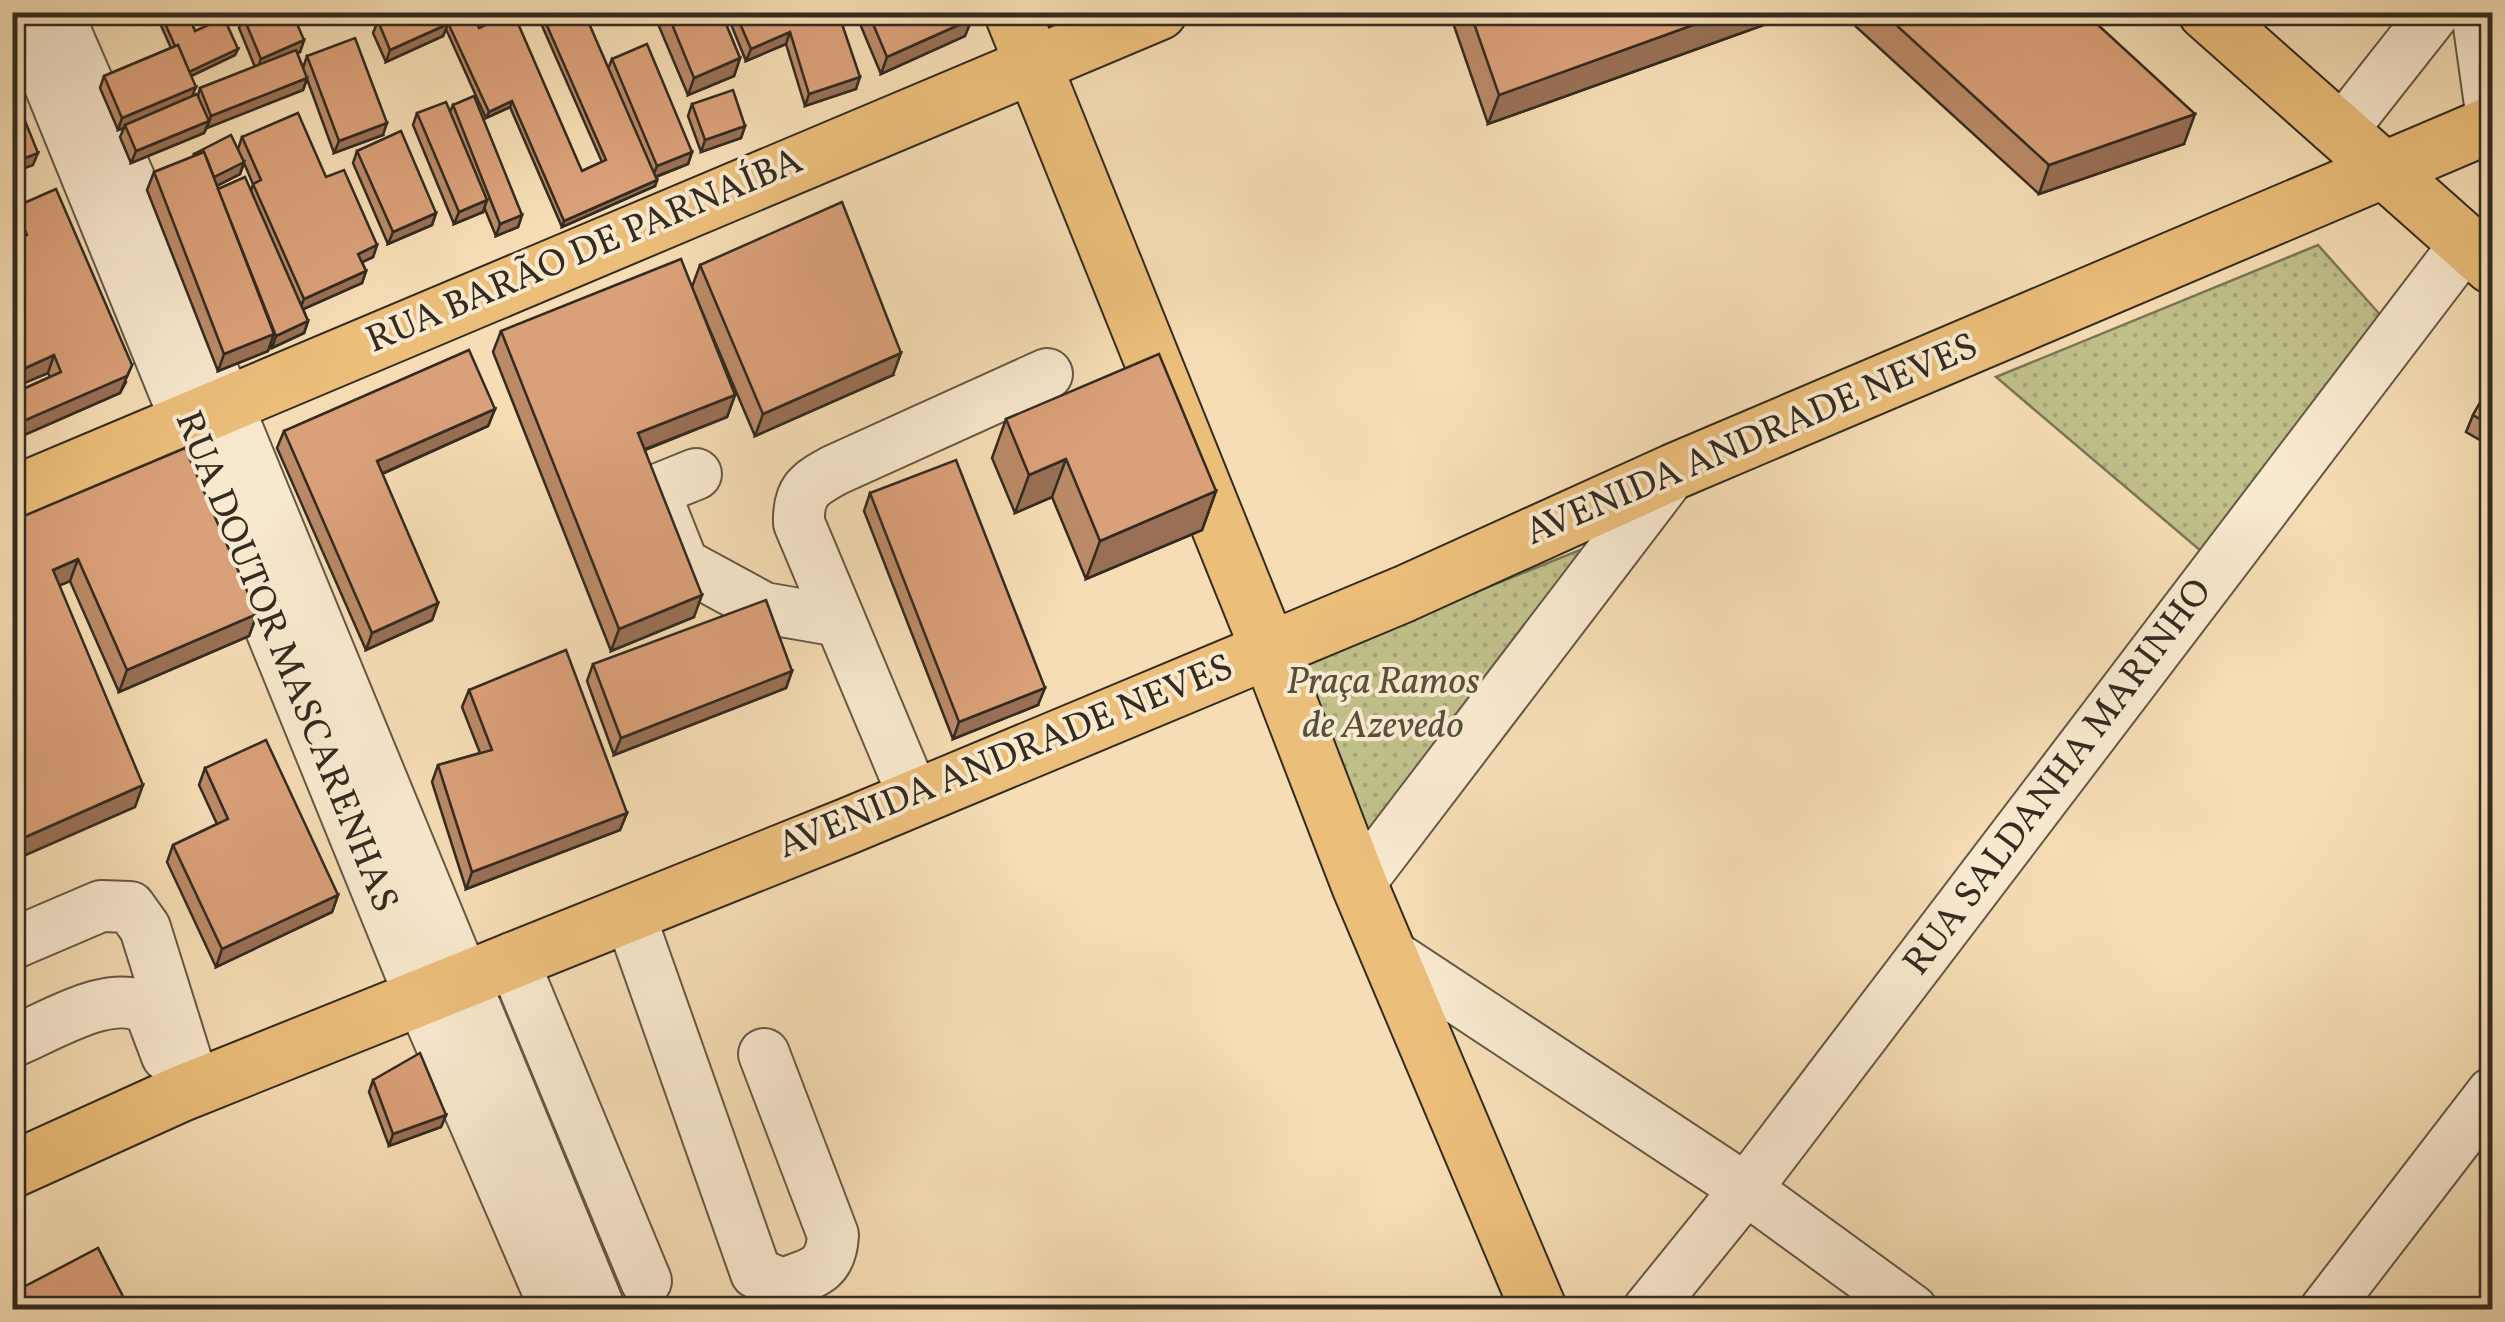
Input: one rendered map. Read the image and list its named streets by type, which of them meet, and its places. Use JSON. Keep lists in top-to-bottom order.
{
  "streets": {
    "main road": ["RUA BARÃO DE PARNAÍBA", "AVENIDA ANDRADE NEVES"],
    "street": ["RUA DOUTOR MASCARENHAS", "RUA SALDANHA MARINHO"]
  },
  "crossings": [
    ["RUA BARÃO DE PARNAÍBA", "RUA DOUTOR MASCARENHAS"],
    ["AVENIDA ANDRADE NEVES", "RUA DOUTOR MASCARENHAS"]
  ],
  "parks": ["Praça Ramos de Azevedo"]
}
